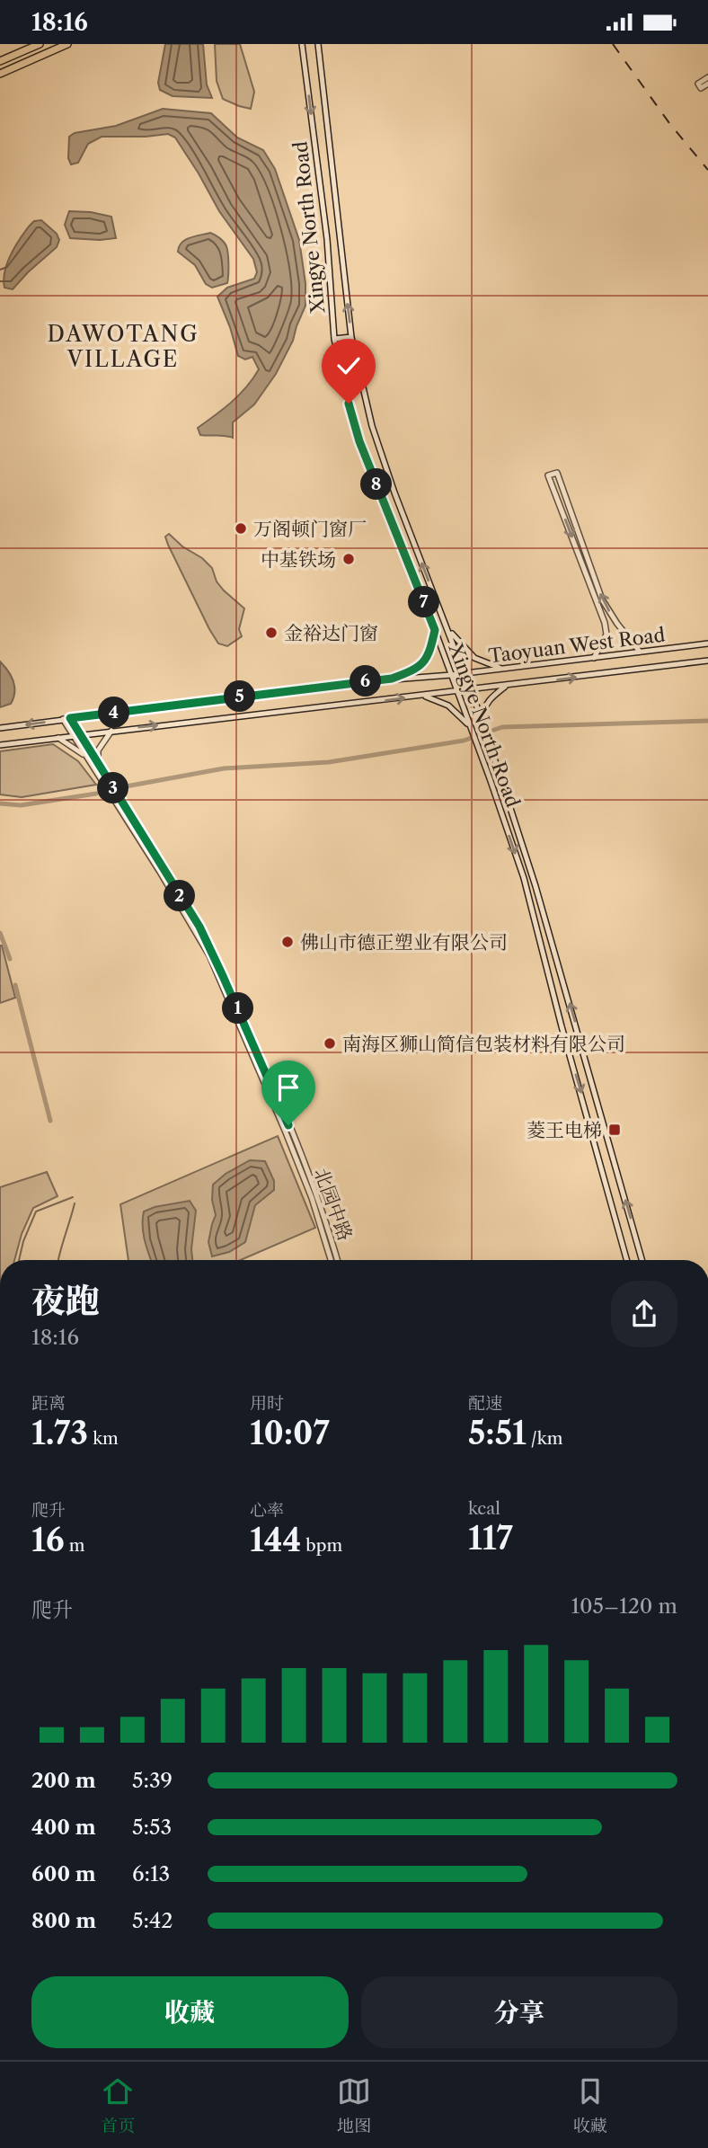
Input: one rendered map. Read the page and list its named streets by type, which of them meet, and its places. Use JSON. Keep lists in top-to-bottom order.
{
  "streets": {
    "main road": ["Xingye North Road", "Taoyuan West Road", "北园中路"]
  },
  "crossings": [
    ["Xingye North Road", "Taoyuan West Road"],
    ["Taoyuan West Road", "北园中路"]
  ],
  "districts": ["DAWOTANG VILLAGE"],
  "places": {
    "other": [
      "万阁顿门窗厂",
      "中基铁场",
      "金裕达门窗",
      "佛山市德正塑业有限公司",
      "南海区狮山简信包装材料有限公司"
    ],
    "transit": ["菱王电梯"]
  },
  "page": {
    "status": "18:16",
    "pins": [
      "8",
      "7",
      "6",
      "5",
      "4",
      "3",
      "2",
      "1"
    ],
    "heading": ["夜跑", "18:16"],
    "stats": [
      ["距离", "1.73 km"],
      ["用时", "10:07"],
      ["配速", "5:51 /km"],
      ["爬升", "16 m"],
      ["心率", "144 bpm"],
      ["kcal", "117"]
    ],
    "chart": ["爬升", "105–120 m"],
    "list": [
      {
        "name": "200 m",
        "note": "5:39"
      },
      {
        "name": "400 m",
        "note": "5:53"
      },
      {
        "name": "600 m",
        "note": "6:13"
      },
      {
        "name": "800 m",
        "note": "5:42"
      }
    ],
    "buttons": ["收藏", "分享"],
    "tabs": ["首页", "地图", "收藏"]
  }
}
